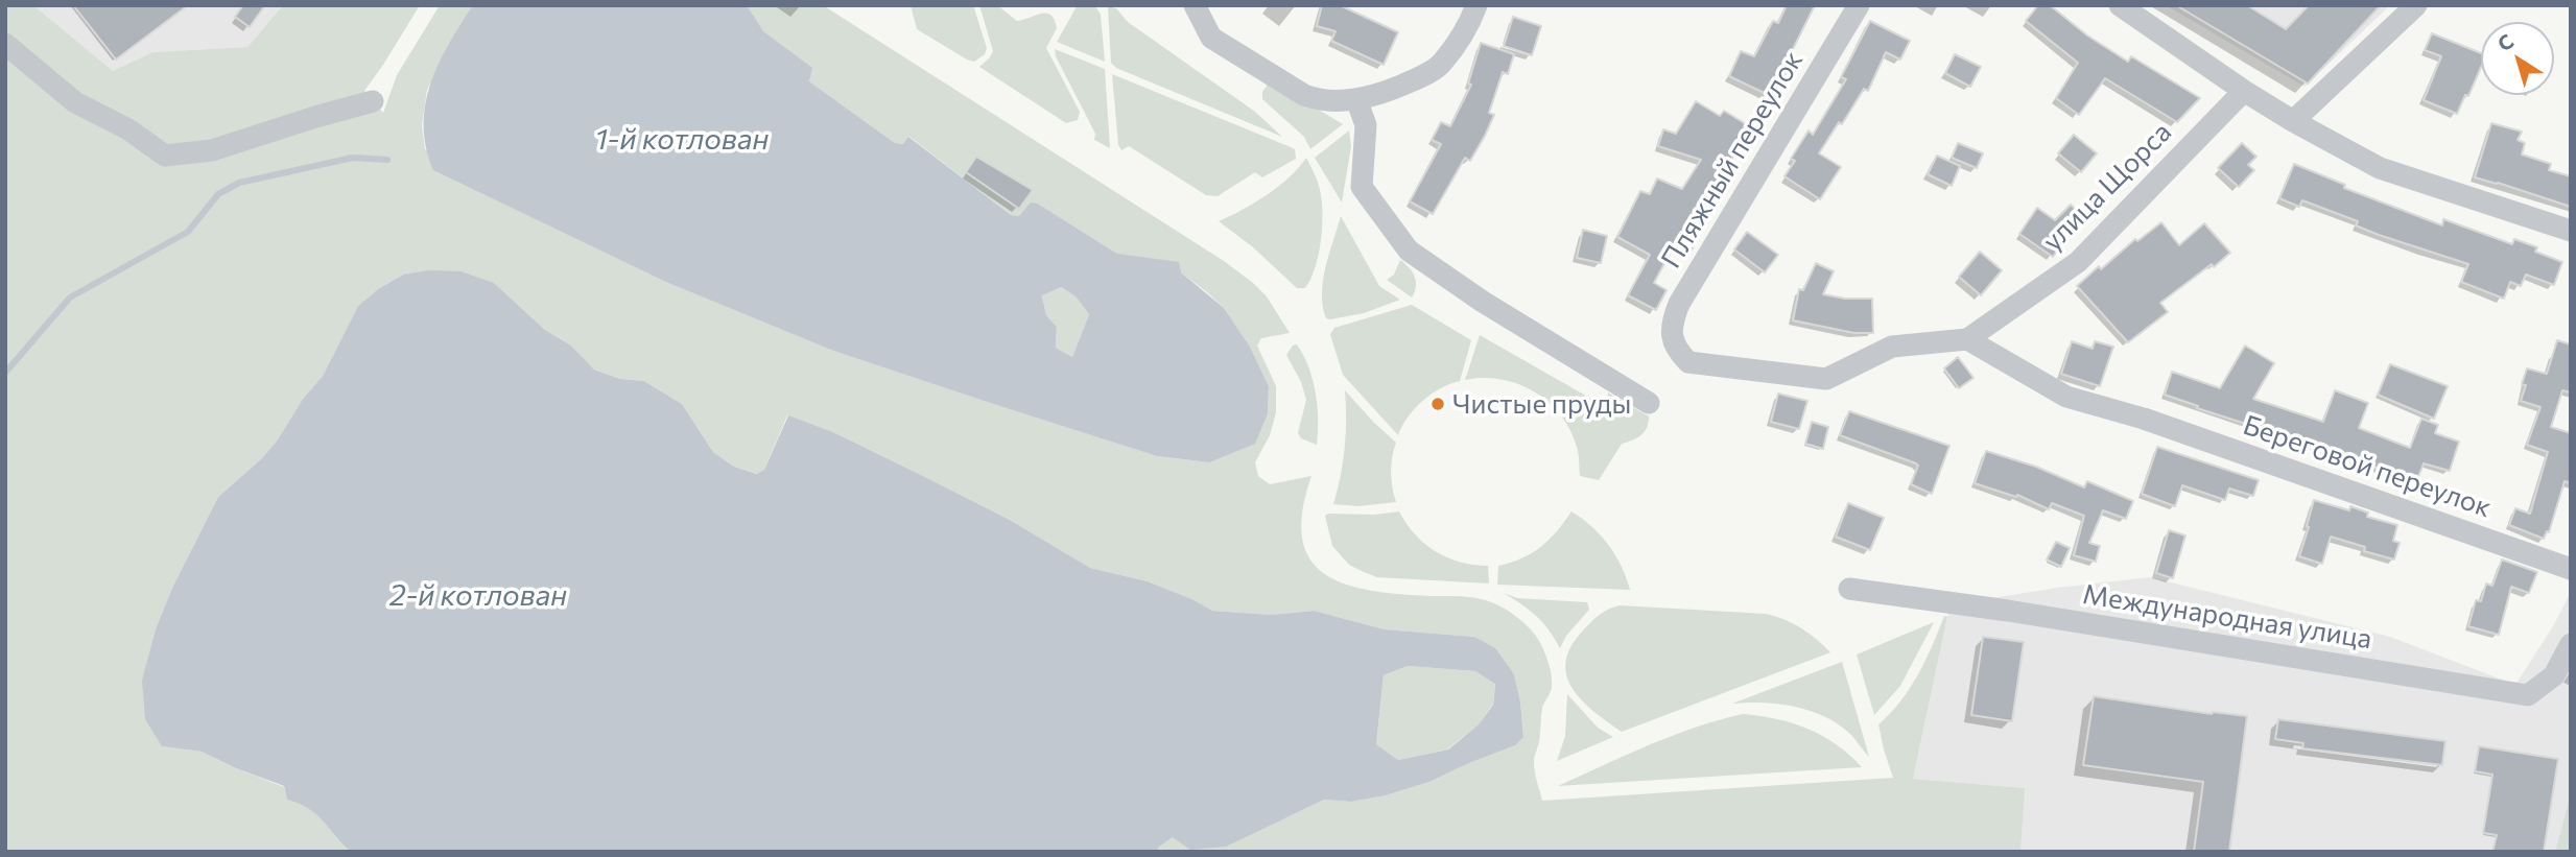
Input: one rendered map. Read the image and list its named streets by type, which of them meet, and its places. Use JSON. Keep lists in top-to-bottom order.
{
  "streets": {
    "street": [
      "Пляжный переулок",
      "улица Щорса",
      "Береговой переулок",
      "Международная улица"
    ]
  },
  "crossings": [
    ["Пляжный переулок", "улица Щорса"],
    ["улица Щорса", "Береговой переулок"]
  ],
  "water": ["1-й котлован", "2-й котлован"],
  "places": ["Чистые пруды"],
  "north": "top left"
}
